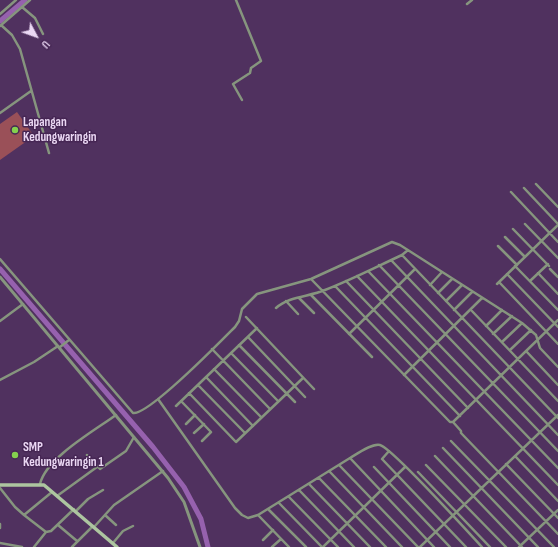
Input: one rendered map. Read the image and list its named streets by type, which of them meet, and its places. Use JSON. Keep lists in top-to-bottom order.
{
  "places": ["Lapangan Kedungwaringin", "SMP Kedungwaringin 1"],
  "north": "bottom right"
}
